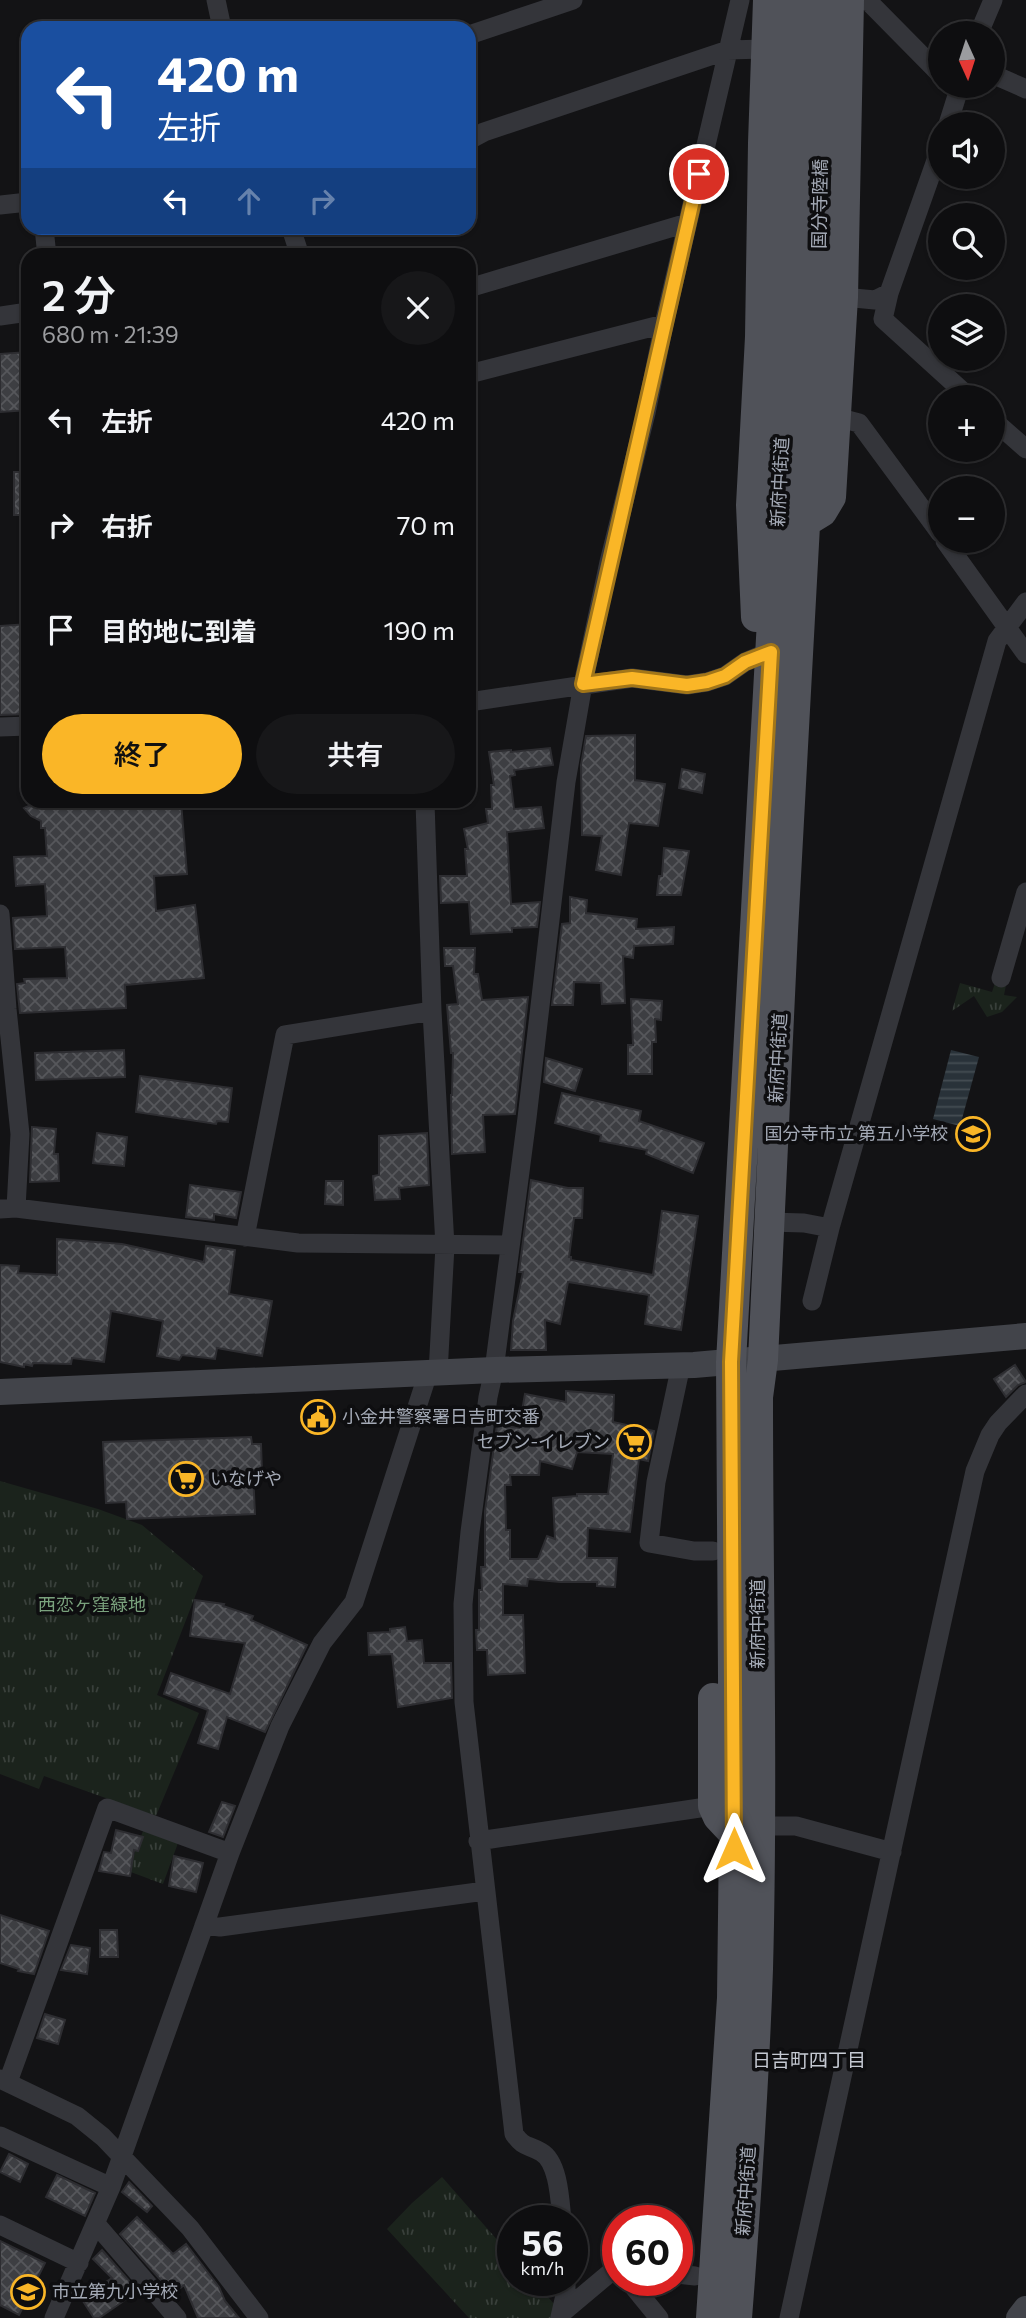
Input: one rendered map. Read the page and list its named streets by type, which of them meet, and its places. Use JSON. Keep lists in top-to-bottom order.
{
  "streets": {
    "main road": ["国分寺陸橋", "新府中街道"]
  },
  "crossings": [
    ["国分寺陸橋", "新府中街道"]
  ],
  "districts": ["日吉町四丁目"],
  "parks": ["西恋ヶ窪緑地"],
  "places": {
    "school or university": ["国分寺市立 第五小学校", "市立第九小学校"],
    "public building": ["小金井警察署日吉町交番"],
    "supermarket": ["セブン-イレブン", "いなげや"]
  },
  "north": "bottom",
  "page": {
    "map_buttons": ["+", "−"],
    "turn": ["420 m", "左折"],
    "heading": ["2 分", "680 m · 21:39"],
    "list": [
      {
        "name": "左折",
        "value": "420 m"
      },
      {
        "name": "右折",
        "value": "70 m"
      },
      {
        "name": "目的地に到着",
        "value": "190 m"
      }
    ],
    "buttons": ["終了", "共有"],
    "speed": "56 km/h",
    "limit": "60"
  }
}
